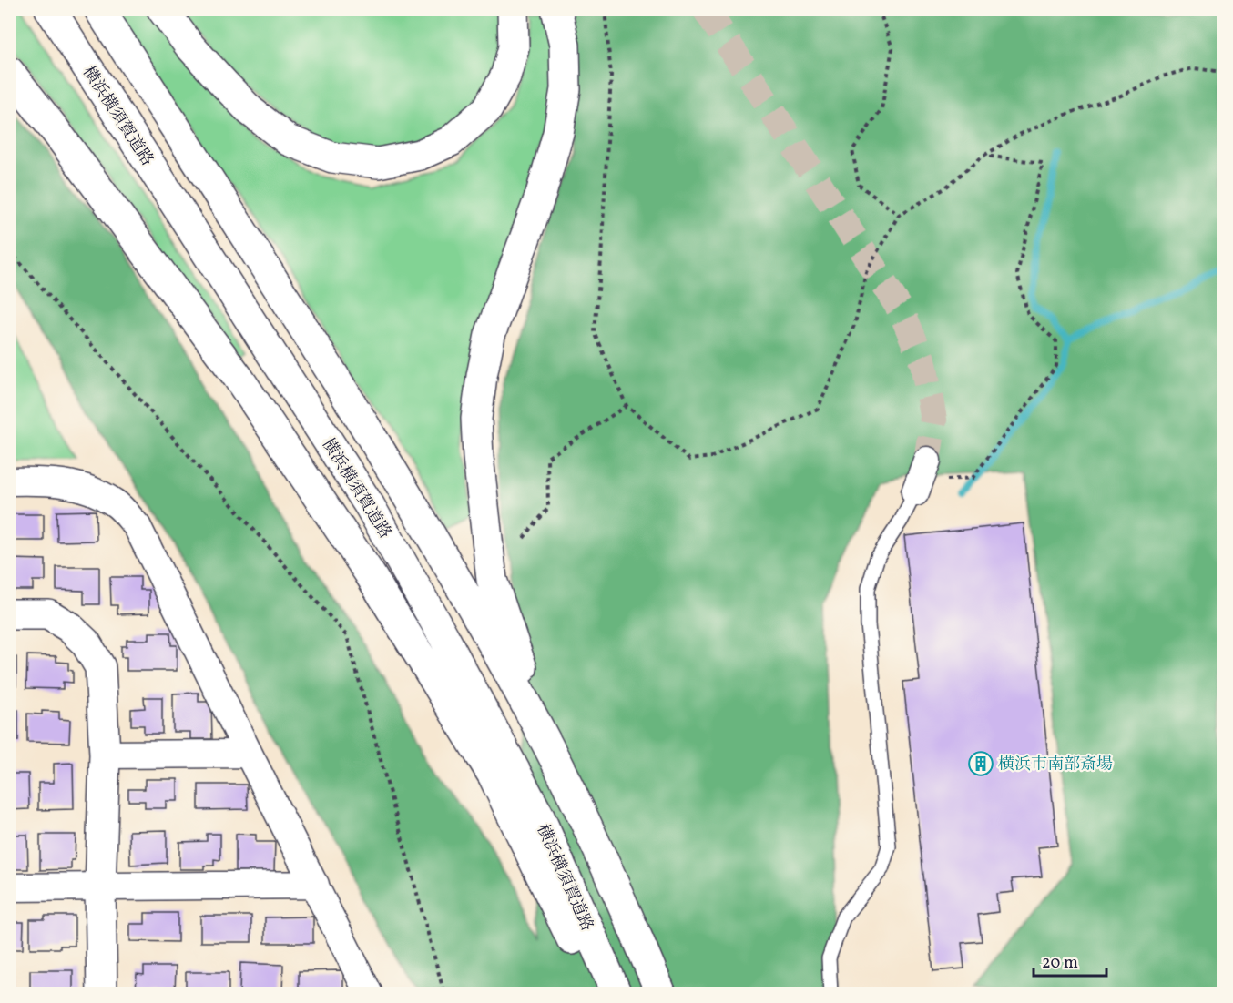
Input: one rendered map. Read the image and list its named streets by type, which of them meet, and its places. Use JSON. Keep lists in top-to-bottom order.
{
  "streets": {
    "main road": ["横浜横須賀道路"]
  },
  "places": {
    "building": ["横浜市南部斎場"]
  },
  "scale_bar": "20 m"
}
